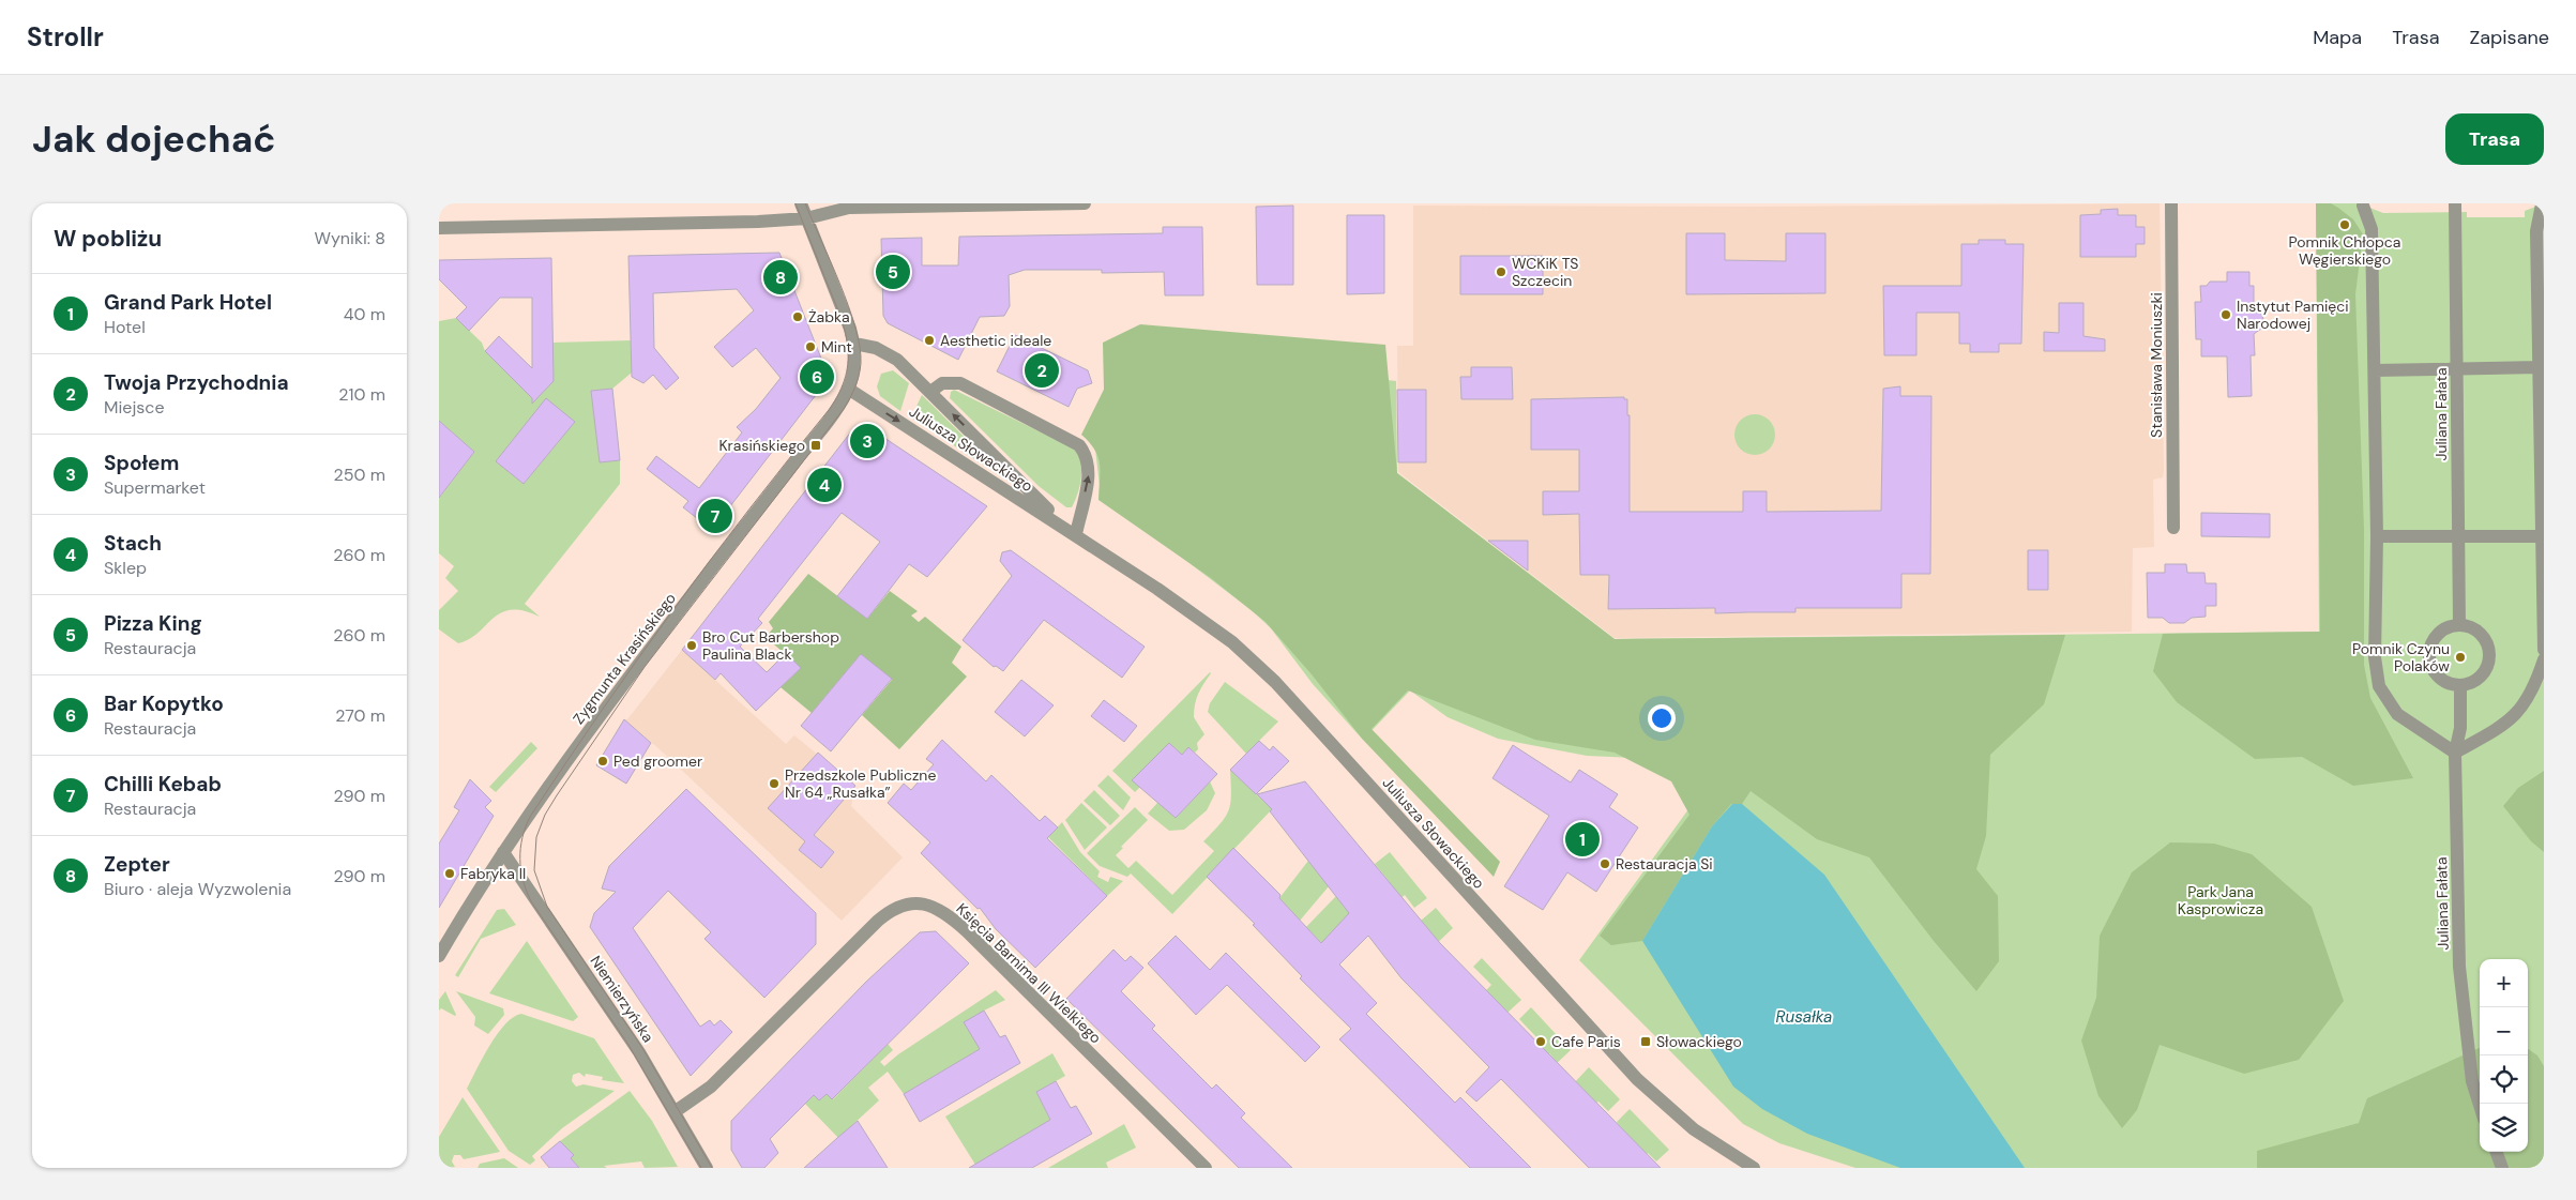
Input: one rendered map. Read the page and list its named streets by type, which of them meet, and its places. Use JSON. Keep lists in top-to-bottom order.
{
  "streets": {
    "street": [
      "Stanisława Moniuszki",
      "Juliana Fałata",
      "Juliusza Słowackiego",
      "Zygmunta Krasińskiego",
      "Księcia Barnima III Wielkiego",
      "Niemierzyńska"
    ]
  },
  "crossings": [
    ["Juliusza Słowackiego", "Zygmunta Krasińskiego"],
    ["Zygmunta Krasińskiego", "Niemierzyńska"],
    ["Księcia Barnima III Wielkiego", "Niemierzyńska"]
  ],
  "water": ["Rusałka"],
  "parks": ["Park Jana Kasprowicza"],
  "places": {
    "other": [
      "Pomnik Chłopca Węgierskiego",
      "WCKiK TS Szczecin",
      "Instytut Pamięci Narodowej",
      "Żabka",
      "Aesthetic ideale",
      "Mint",
      "Bro Cut Barbershop Paulina Black",
      "Pomnik Czynu Polaków",
      "Ped groomer",
      "Przedszkole Publiczne Nr 64 „Rusałka”",
      "Restauracja Si",
      "Fabryka II",
      "Cafe Paris"
    ],
    "transit": ["Krasińskiego", "Słowackiego"]
  },
  "page": {
    "header": "Strollr",
    "nav": ["Mapa", "Trasa", "Zapisane"],
    "buttons": "Trasa",
    "title": "Jak dojechać",
    "heading": ["W pobliżu", "Wyniki: 8"],
    "pins": [
      "5",
      "8",
      "2",
      "6",
      "3",
      "4",
      "7",
      "1"
    ],
    "list": [
      {
        "mark": "1",
        "name": "Grand Park Hotel",
        "note": "Hotel",
        "value": "40 m"
      },
      {
        "mark": "2",
        "name": "Twoja Przychodnia",
        "note": "Miejsce",
        "value": "210 m"
      },
      {
        "mark": "3",
        "name": "Społem",
        "note": "Supermarket",
        "value": "250 m"
      },
      {
        "mark": "4",
        "name": "Stach",
        "note": "Sklep",
        "value": "260 m"
      },
      {
        "mark": "5",
        "name": "Pizza King",
        "note": "Restauracja",
        "value": "260 m"
      },
      {
        "mark": "6",
        "name": "Bar Kopytko",
        "note": "Restauracja",
        "value": "270 m"
      },
      {
        "mark": "7",
        "name": "Chilli Kebab",
        "note": "Restauracja",
        "value": "290 m"
      },
      {
        "mark": "8",
        "name": "Zepter",
        "note": "Biuro · aleja Wyzwolenia",
        "value": "290 m"
      }
    ],
    "map_buttons": ["+", "−"]
  }
}
